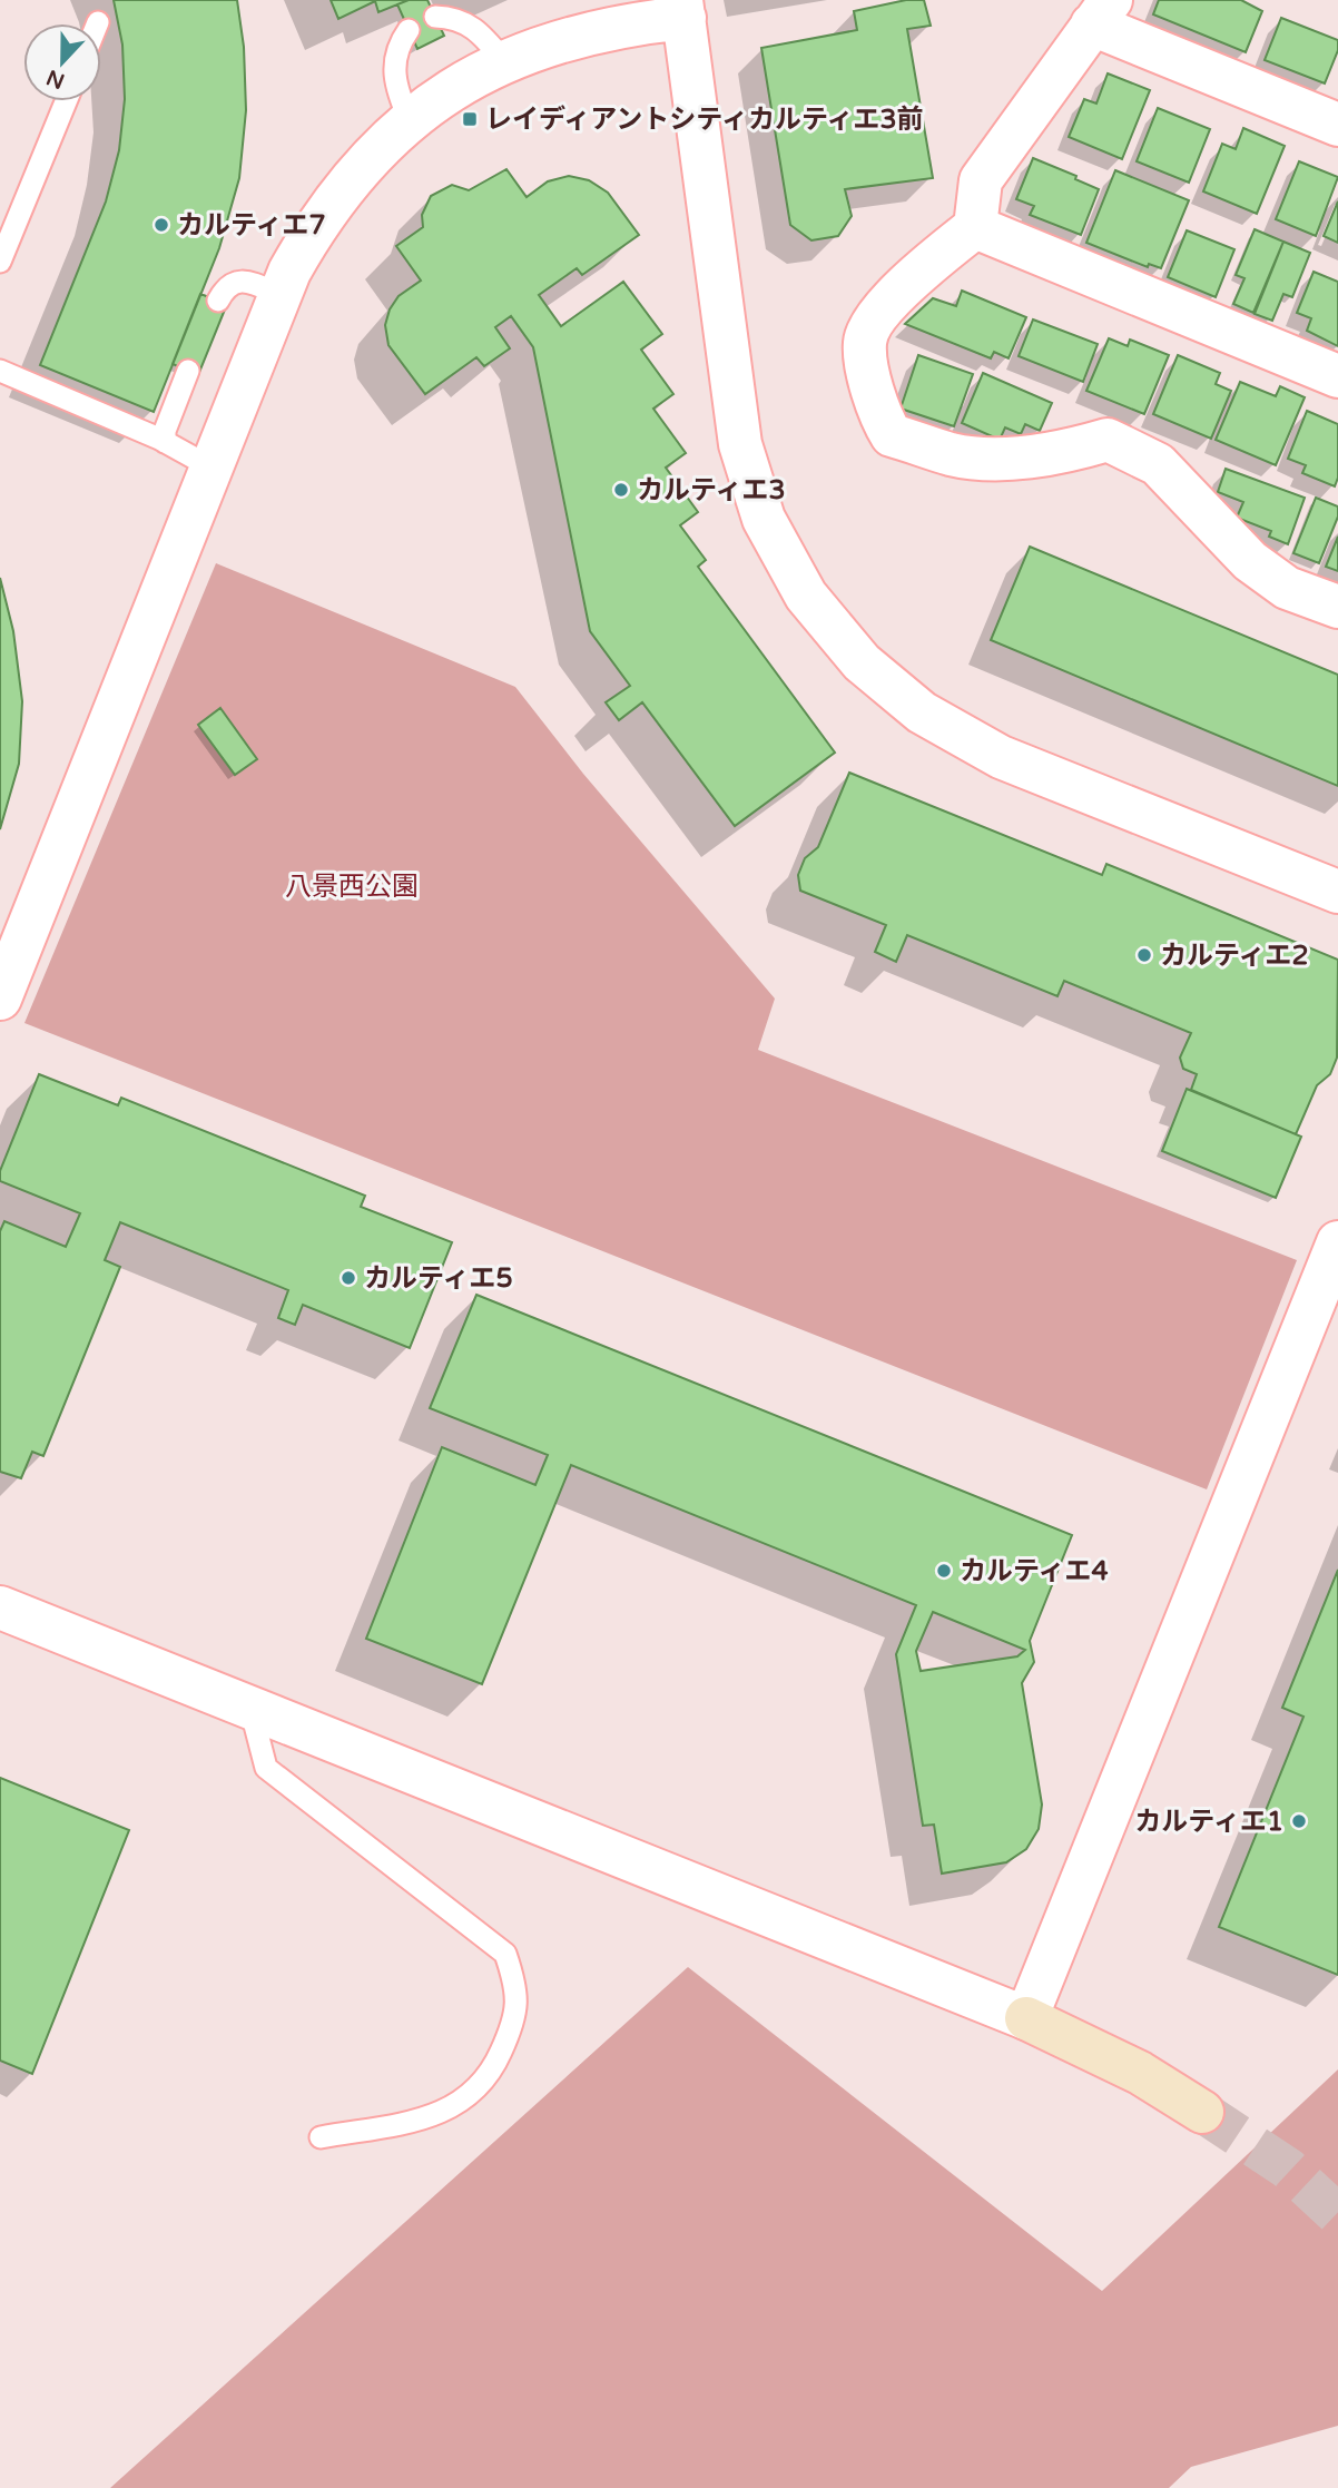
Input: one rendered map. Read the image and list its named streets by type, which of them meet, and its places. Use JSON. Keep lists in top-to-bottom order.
{
  "parks": ["八景西公園"],
  "places": {
    "transit": ["レイディアントシティカルティエ3前"],
    "other": [
      "カルティエ7",
      "カルティエ3",
      "カルティエ2",
      "カルティエ5",
      "カルティエ4",
      "カルティエ1"
    ]
  },
  "north": "bottom"
}
